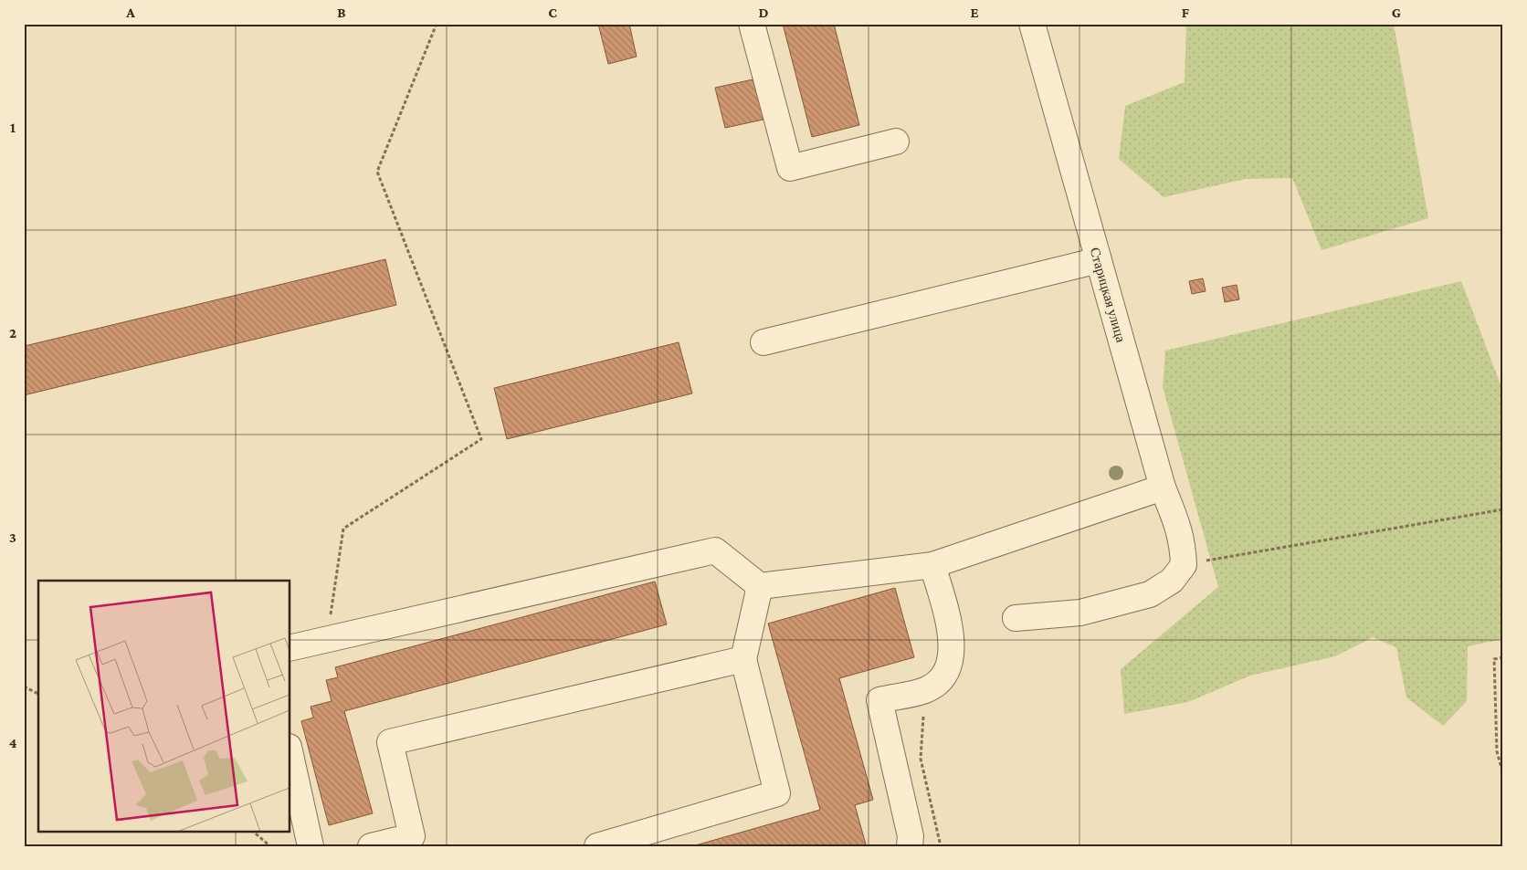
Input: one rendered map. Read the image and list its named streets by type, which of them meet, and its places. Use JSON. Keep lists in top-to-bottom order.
{
  "streets": {
    "street": ["Старицкая улица"]
  },
  "grid": {
    "columns": [
      "A",
      "B",
      "C",
      "D",
      "E",
      "F",
      "G"
    ],
    "rows": [
      "1",
      "2",
      "3",
      "4"
    ]
  }
}
